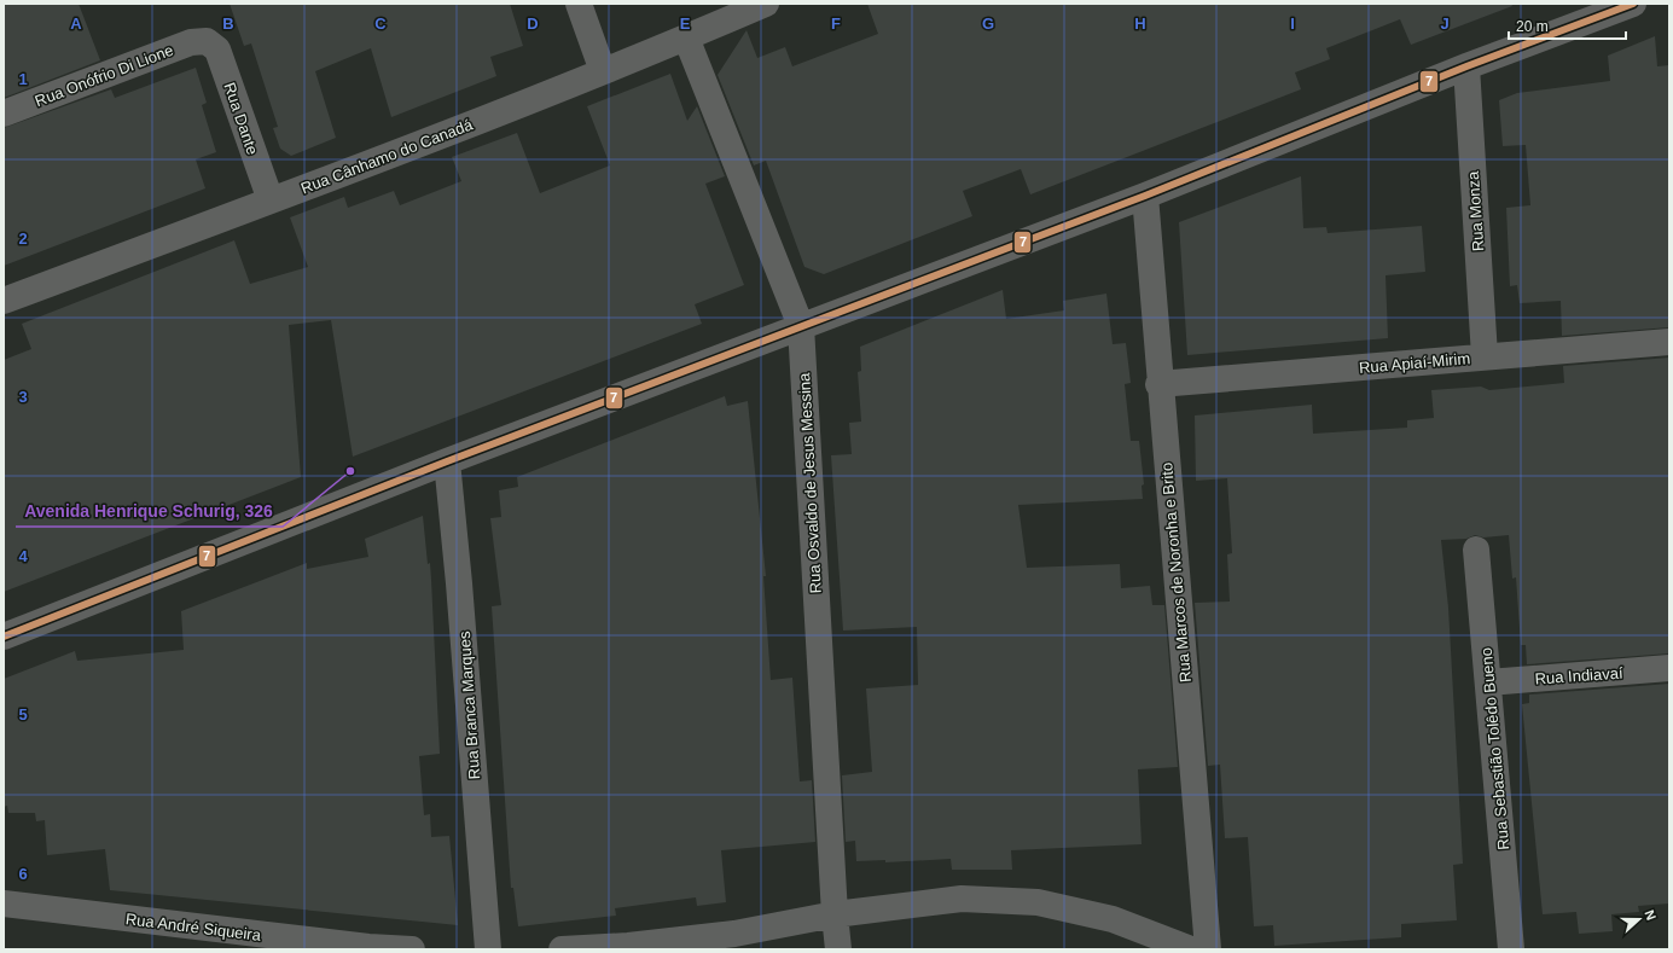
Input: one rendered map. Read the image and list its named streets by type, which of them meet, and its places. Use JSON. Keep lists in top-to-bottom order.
{
  "streets": {
    "street": [
      "Rua Onófrio Di Lione",
      "Rua Dante",
      "Rua Cânhamo do Canadá",
      "Rua Monza",
      "Rua Apiaí-Mirim",
      "Rua Osvaldo de Jesus Messina",
      "Rua Marcos de Noronha e Brito",
      "Rua Indiavaí",
      "Rua Branca Marques",
      "Rua Sebastião Tolêdo Bueno",
      "Rua André Siqueira"
    ]
  },
  "crossings": [
    ["Rua Onófrio Di Lione", "Rua Dante"],
    ["Rua Dante", "Rua Cânhamo do Canadá"],
    ["Rua Cânhamo do Canadá", "Rua Osvaldo de Jesus Messina"],
    ["Rua Monza", "Rua Apiaí-Mirim"],
    ["Rua Apiaí-Mirim", "Rua Marcos de Noronha e Brito"],
    ["Rua Indiavaí", "Rua Sebastião Tolêdo Bueno"]
  ],
  "places": ["Avenida Henrique Schurig, 326"],
  "lines": ["transit line 7"],
  "scale_bar": "20 m",
  "north": "right",
  "grid": {
    "columns": [
      "A",
      "B",
      "C",
      "D",
      "E",
      "F",
      "G",
      "H",
      "I",
      "J"
    ],
    "rows": [
      "1",
      "2",
      "3",
      "4",
      "5",
      "6"
    ]
  }
}
